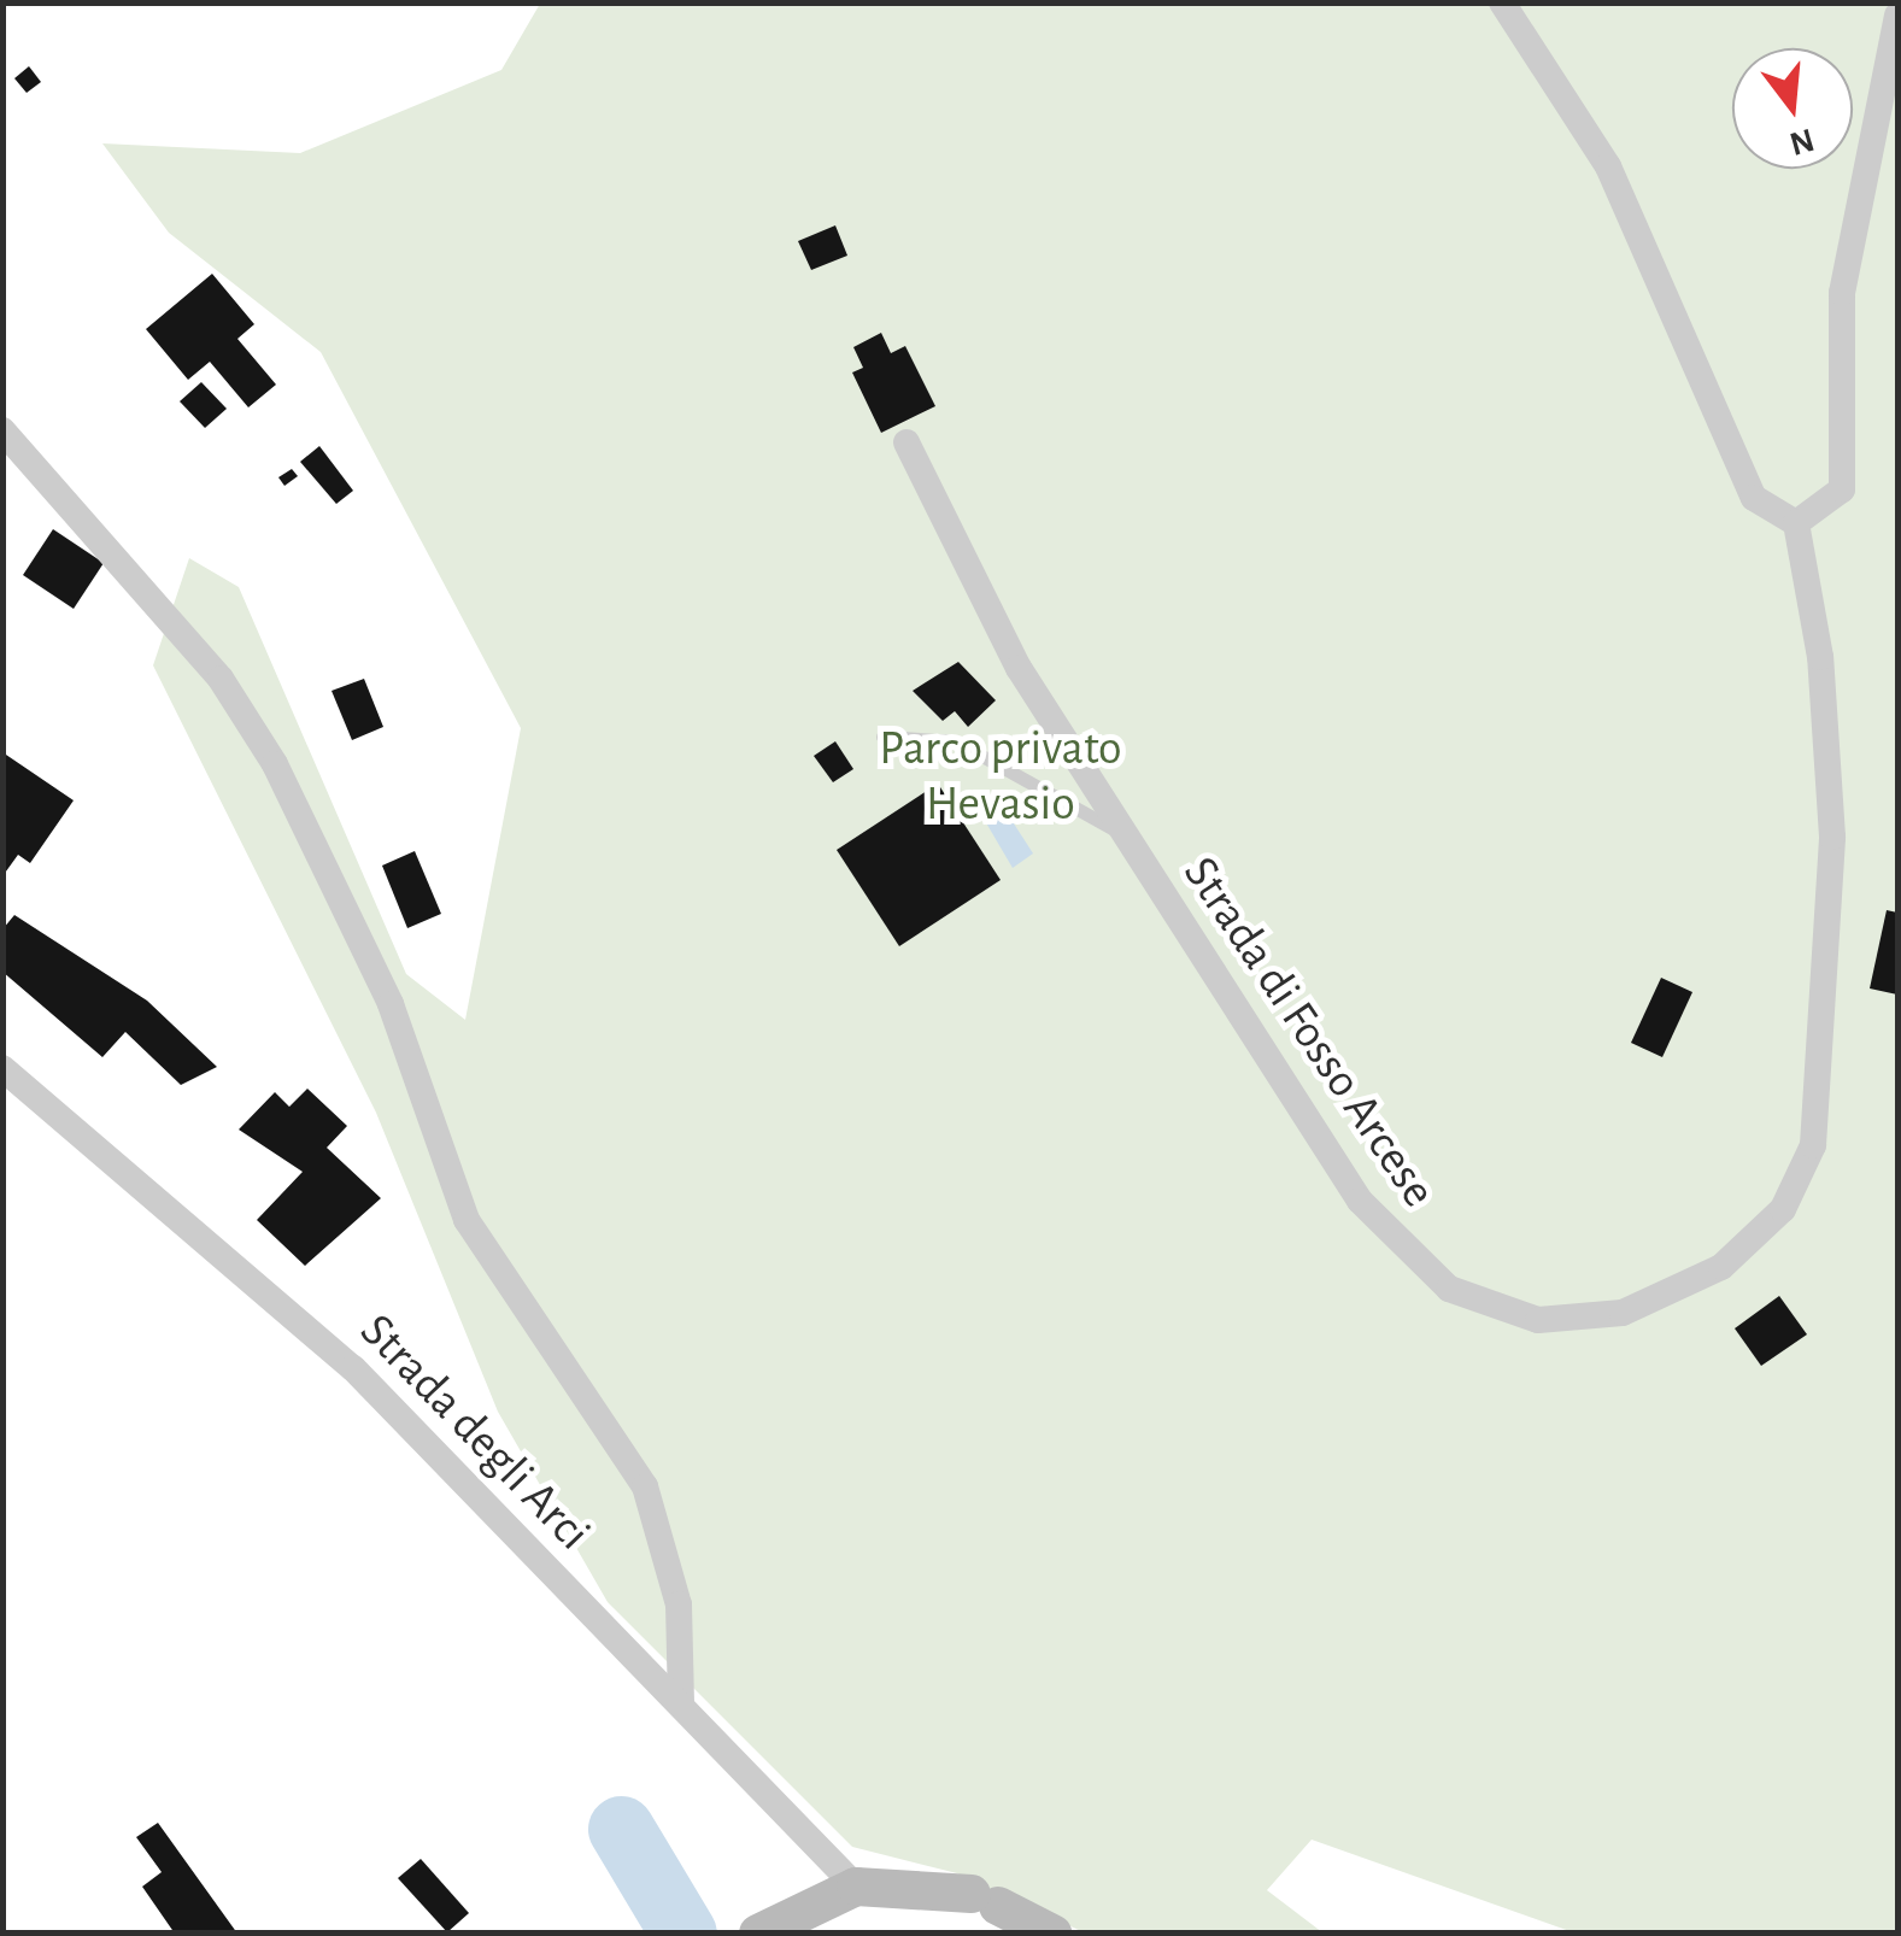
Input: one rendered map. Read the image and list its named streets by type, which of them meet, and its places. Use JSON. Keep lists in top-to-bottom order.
{
  "streets": {
    "street": ["Strada di Fosso Arcese", "Strada degli Arci"]
  },
  "parks": ["Parco privato Hevasio"],
  "north": "bottom"
}
